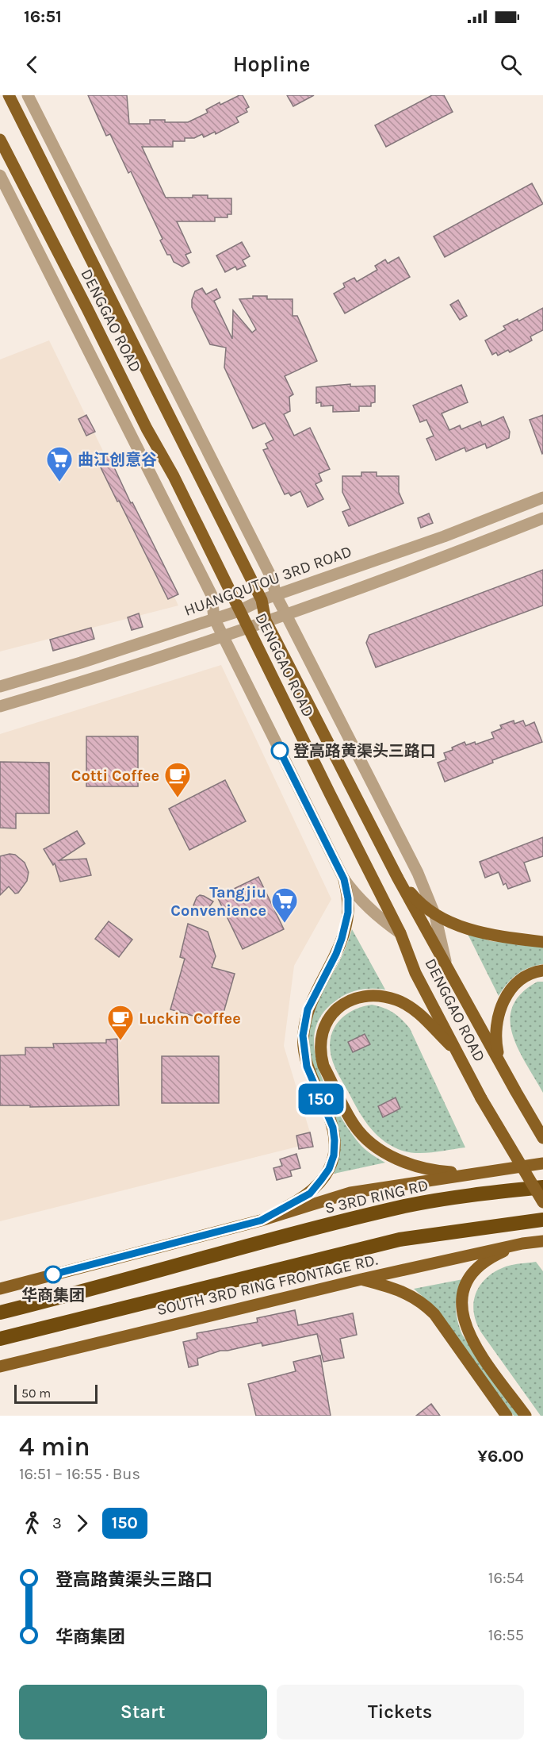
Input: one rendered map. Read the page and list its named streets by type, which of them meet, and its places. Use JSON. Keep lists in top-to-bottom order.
{
  "streets": {
    "highway": ["S 3RD RING RD"],
    "main road": ["DENGGAO ROAD", "SOUTH 3RD RING FRONTAGE RD."],
    "street": ["HUANGQUTOU 3RD ROAD"]
  },
  "crossings": [
    ["DENGGAO ROAD", "HUANGQUTOU 3RD ROAD"]
  ],
  "places": {
    "supermarket": ["曲江创意谷", "Tangjiu Convenience"],
    "other": ["登高路黄渠头三路口", "华商集团"],
    "cafe": ["Cotti Coffee", "Luckin Coffee"]
  },
  "lines": ["bus line 150"],
  "scale_bar": "50 m",
  "page": {
    "status": "16:51",
    "header": "Hopline",
    "on_map": "150",
    "scale": "50 m",
    "heading": ["4 min", "16:51 – 16:55 · Bus", "¥6.00"],
    "legs": ["3", "150"],
    "list": [
      {
        "name": "登高路黄渠头三路口",
        "value": "16:54"
      },
      {
        "name": "华商集团",
        "value": "16:55"
      }
    ],
    "buttons": ["Start", "Tickets"]
  }
}
